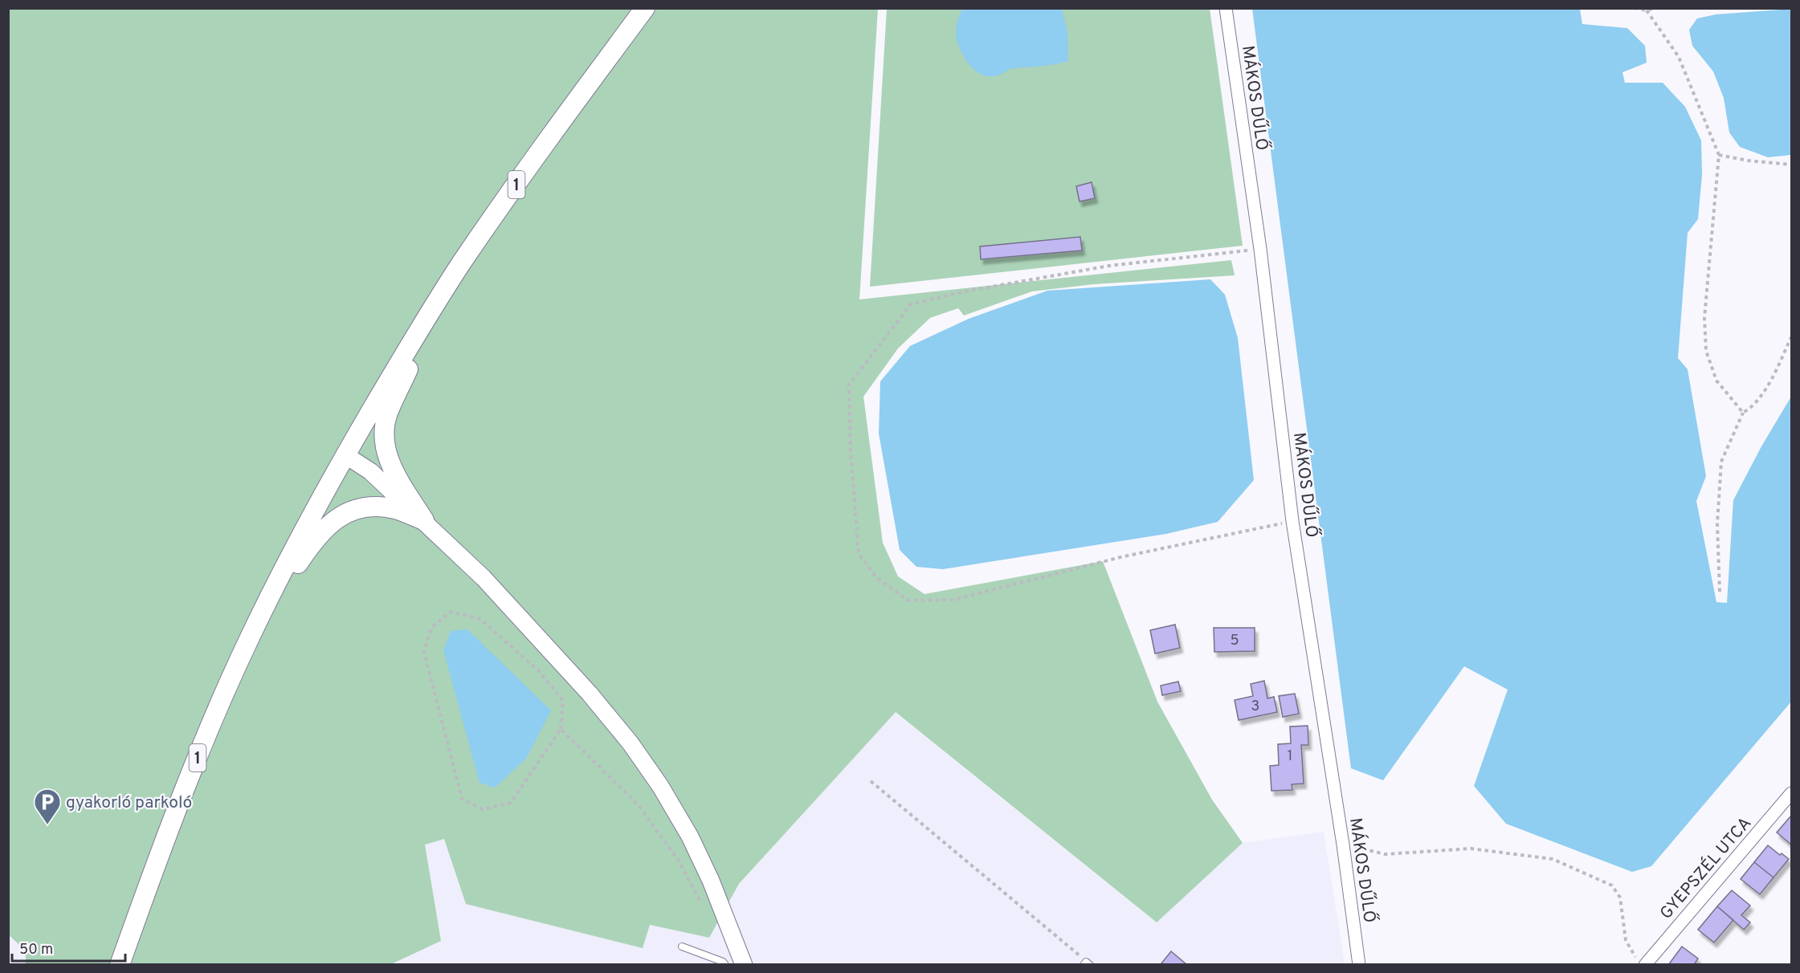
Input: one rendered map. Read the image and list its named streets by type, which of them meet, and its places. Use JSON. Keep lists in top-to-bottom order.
{
  "streets": {
    "main road": ["1"],
    "street": ["MÁKOS DŰLŐ", "GYEPSZÉL UTCA"]
  },
  "places": {
    "parking": ["gyakorló parkoló"]
  },
  "house_numbers": ["5", "3", "1"],
  "scale_bar": "50 m"
}
